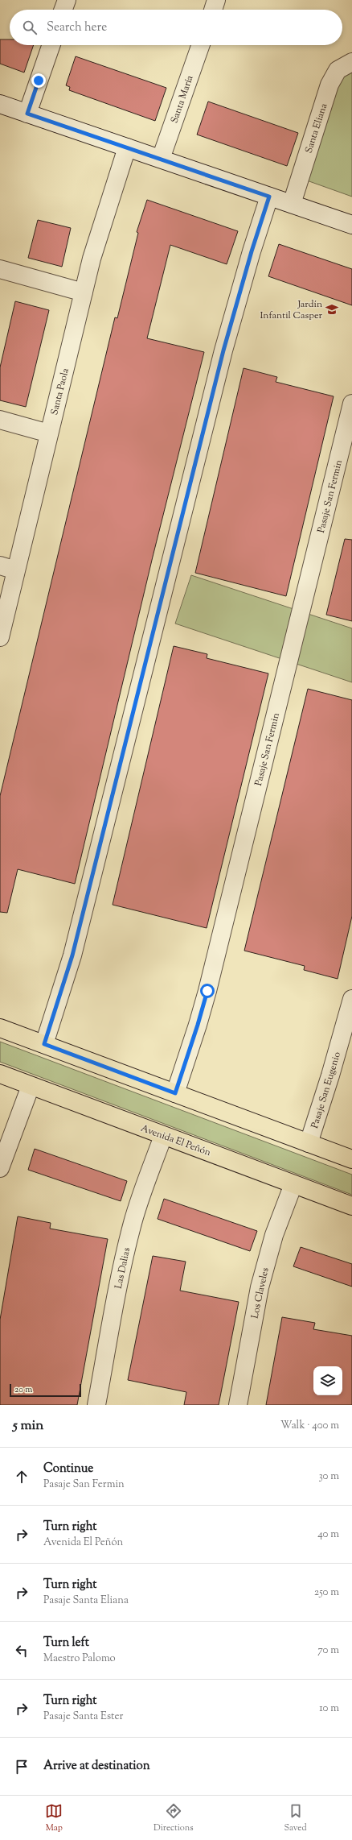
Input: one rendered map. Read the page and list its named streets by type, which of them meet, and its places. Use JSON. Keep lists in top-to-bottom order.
{
  "streets": {
    "main road": ["Avenida El Peñón"],
    "street": [
      "Santa María",
      "Santa Eliana",
      "Santa Paola",
      "Pasaje San Fermin",
      "Pasaje San Eugenio",
      "Las Dalias",
      "Los Claveles"
    ]
  },
  "crossings": [
    ["Avenida El Peñón", "Las Dalias"],
    ["Avenida El Peñón", "Los Claveles"]
  ],
  "places": {
    "school or university": ["Jardín Infantil Casper"]
  },
  "scale_bar": "20 m",
  "page": {
    "search": "Search here",
    "scale": "20 m",
    "heading": ["5 min", "Walk · 400 m"],
    "list": [
      ["Continue", "Pasaje San Fermin", "30 m"],
      ["Turn right", "Avenida El Peñón", "40 m"],
      ["Turn right", "Pasaje Santa Eliana", "250 m"],
      ["Turn left", "Maestro Palomo", "70 m"],
      ["Turn right", "Pasaje Santa Ester", "10 m"],
      "Arrive at destination"
    ],
    "nav": ["Map", "Directions", "Saved"]
  }
}
